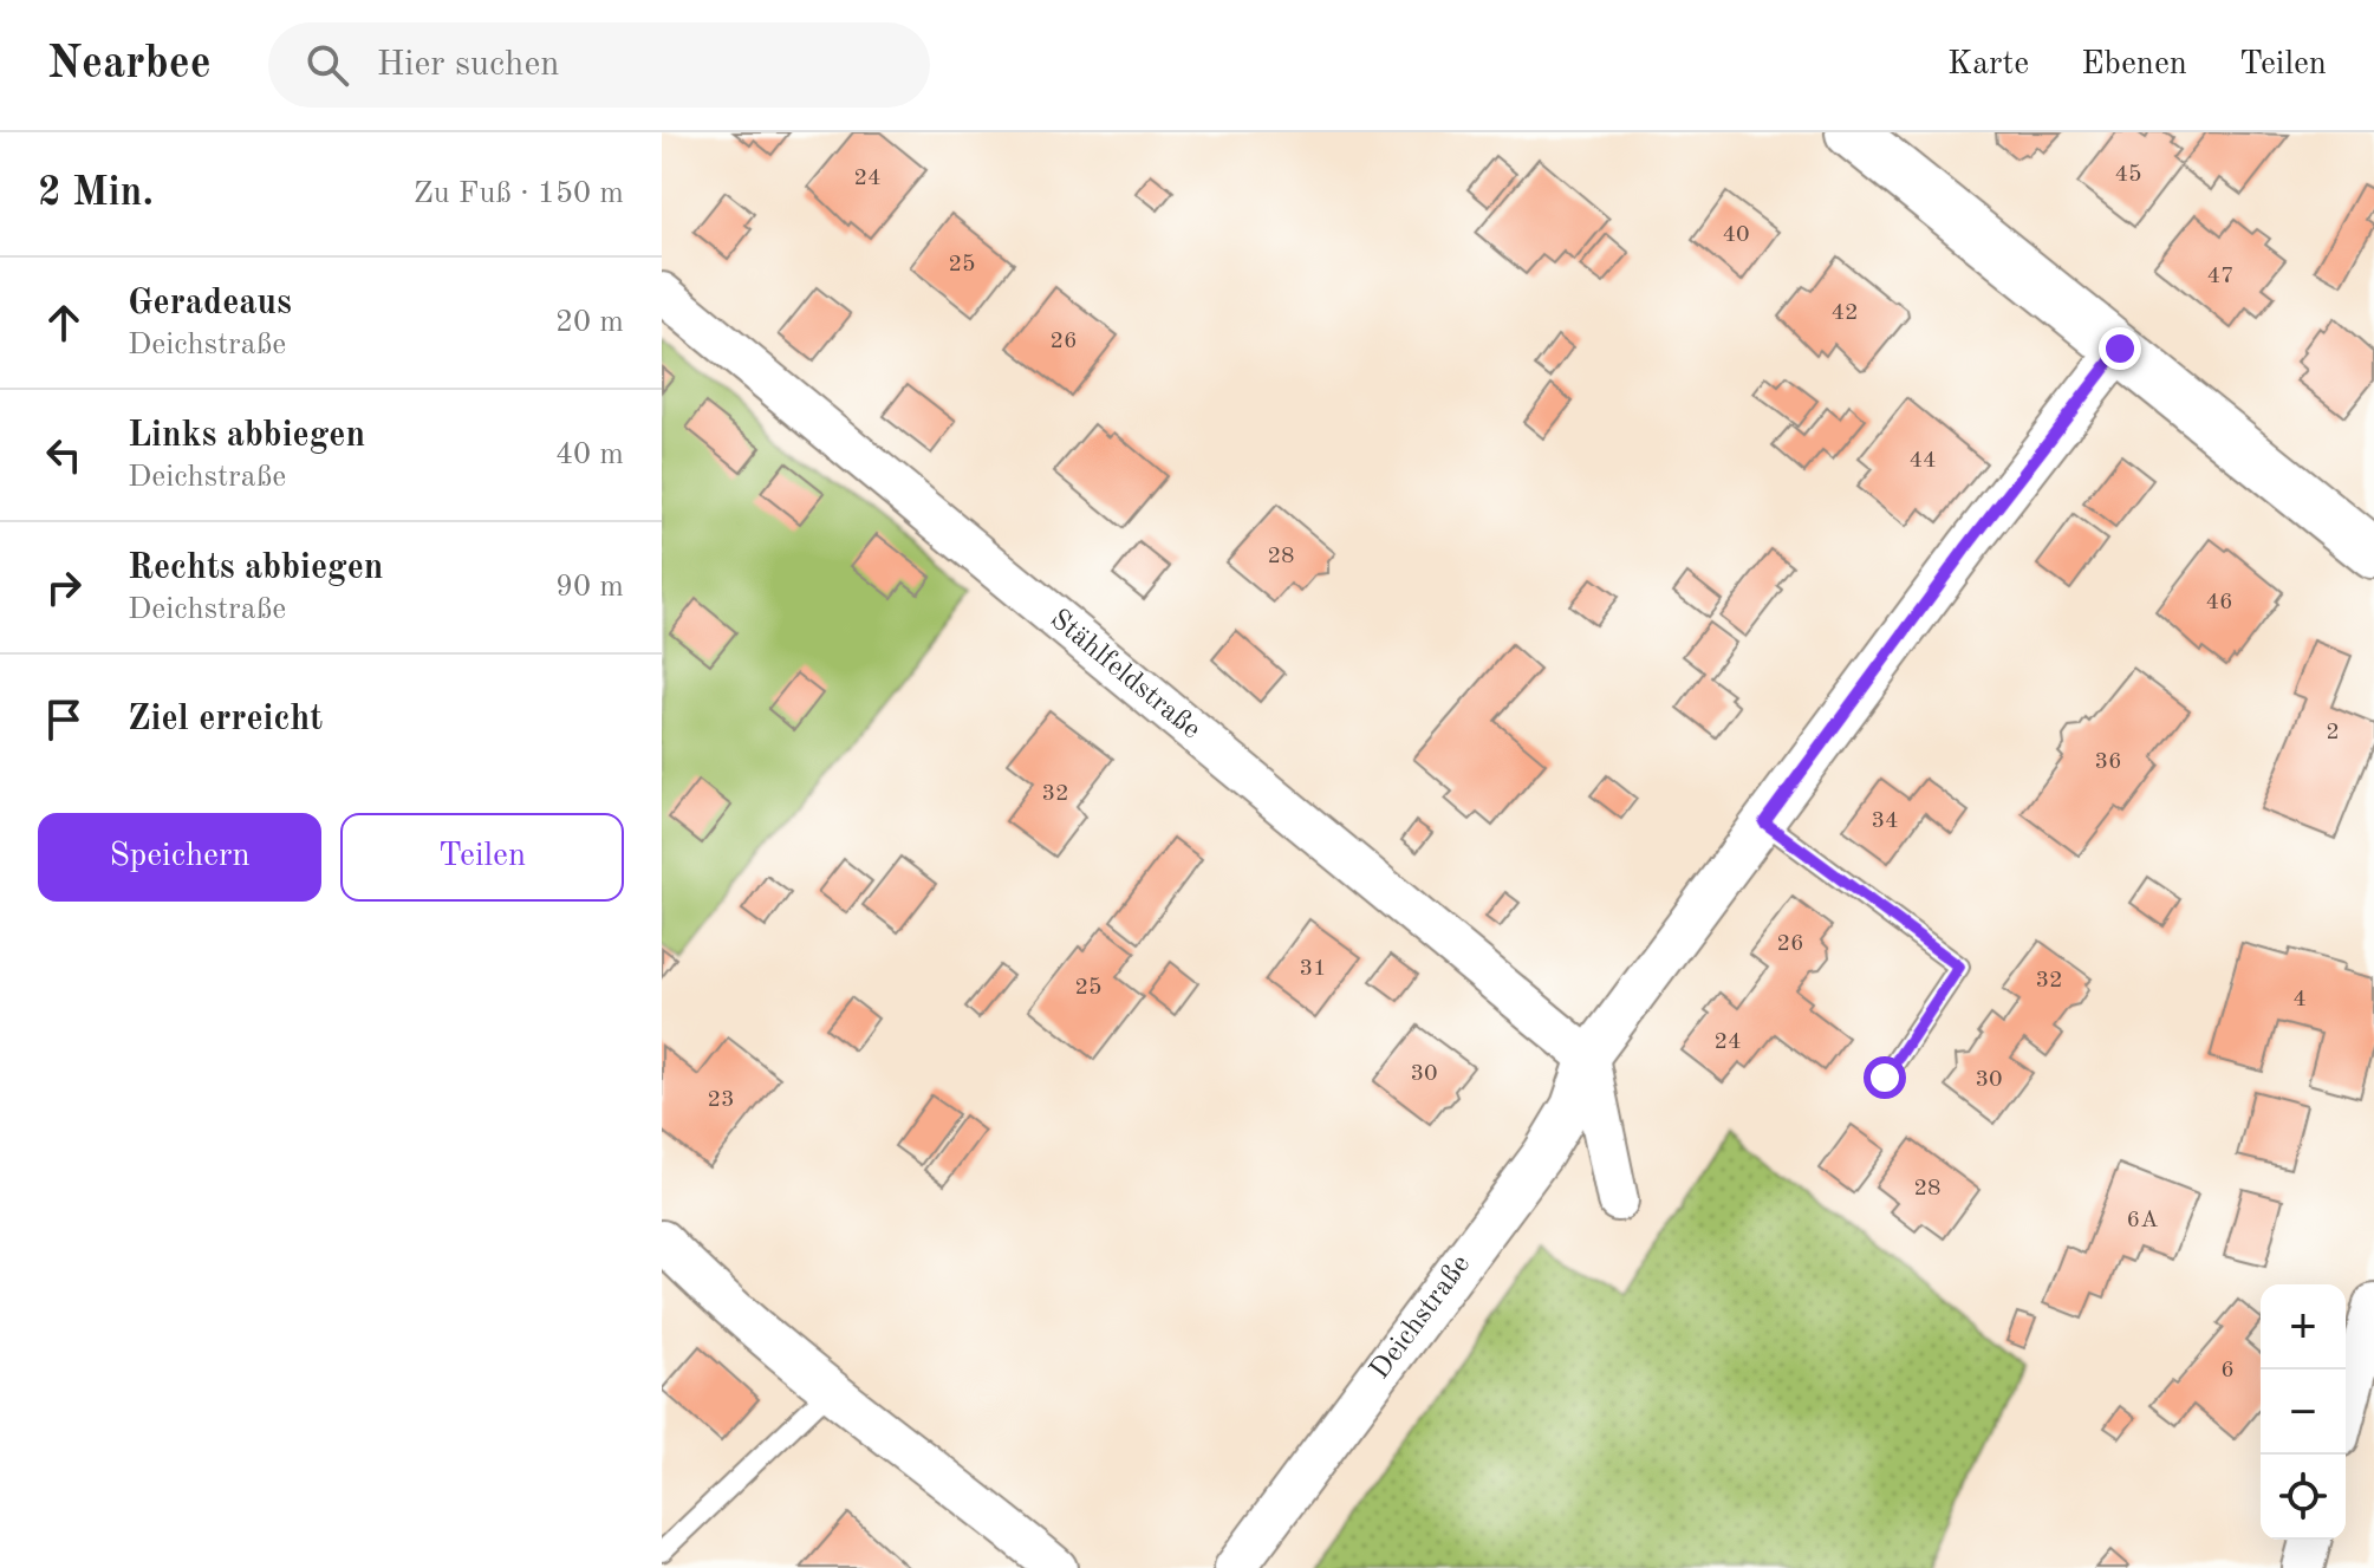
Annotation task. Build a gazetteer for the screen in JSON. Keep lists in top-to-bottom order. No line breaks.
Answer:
{"streets":{"street":["Stählfeldstraße","Deichstraße"]},"crossings":[["Stählfeldstraße","Deichstraße"]],"house_numbers":["45","24","40","25","47","42","26","44","28","46","2","36","32","34","26","31","32","25","4","24","30","30","23","28","6A","6"],"page":{"header":"Nearbee","search":"Hier suchen","nav":["Karte","Ebenen","Teilen"],"heading":["2 Min.","Zu Fuß · 150 m"],"list":[["Geradeaus","Deichstraße","20 m"],["Links abbiegen","Deichstraße","40 m"],["Rechts abbiegen","Deichstraße","90 m"],"Ziel erreicht"],"buttons":["Speichern","Teilen"],"map_buttons":["+","−"]}}
